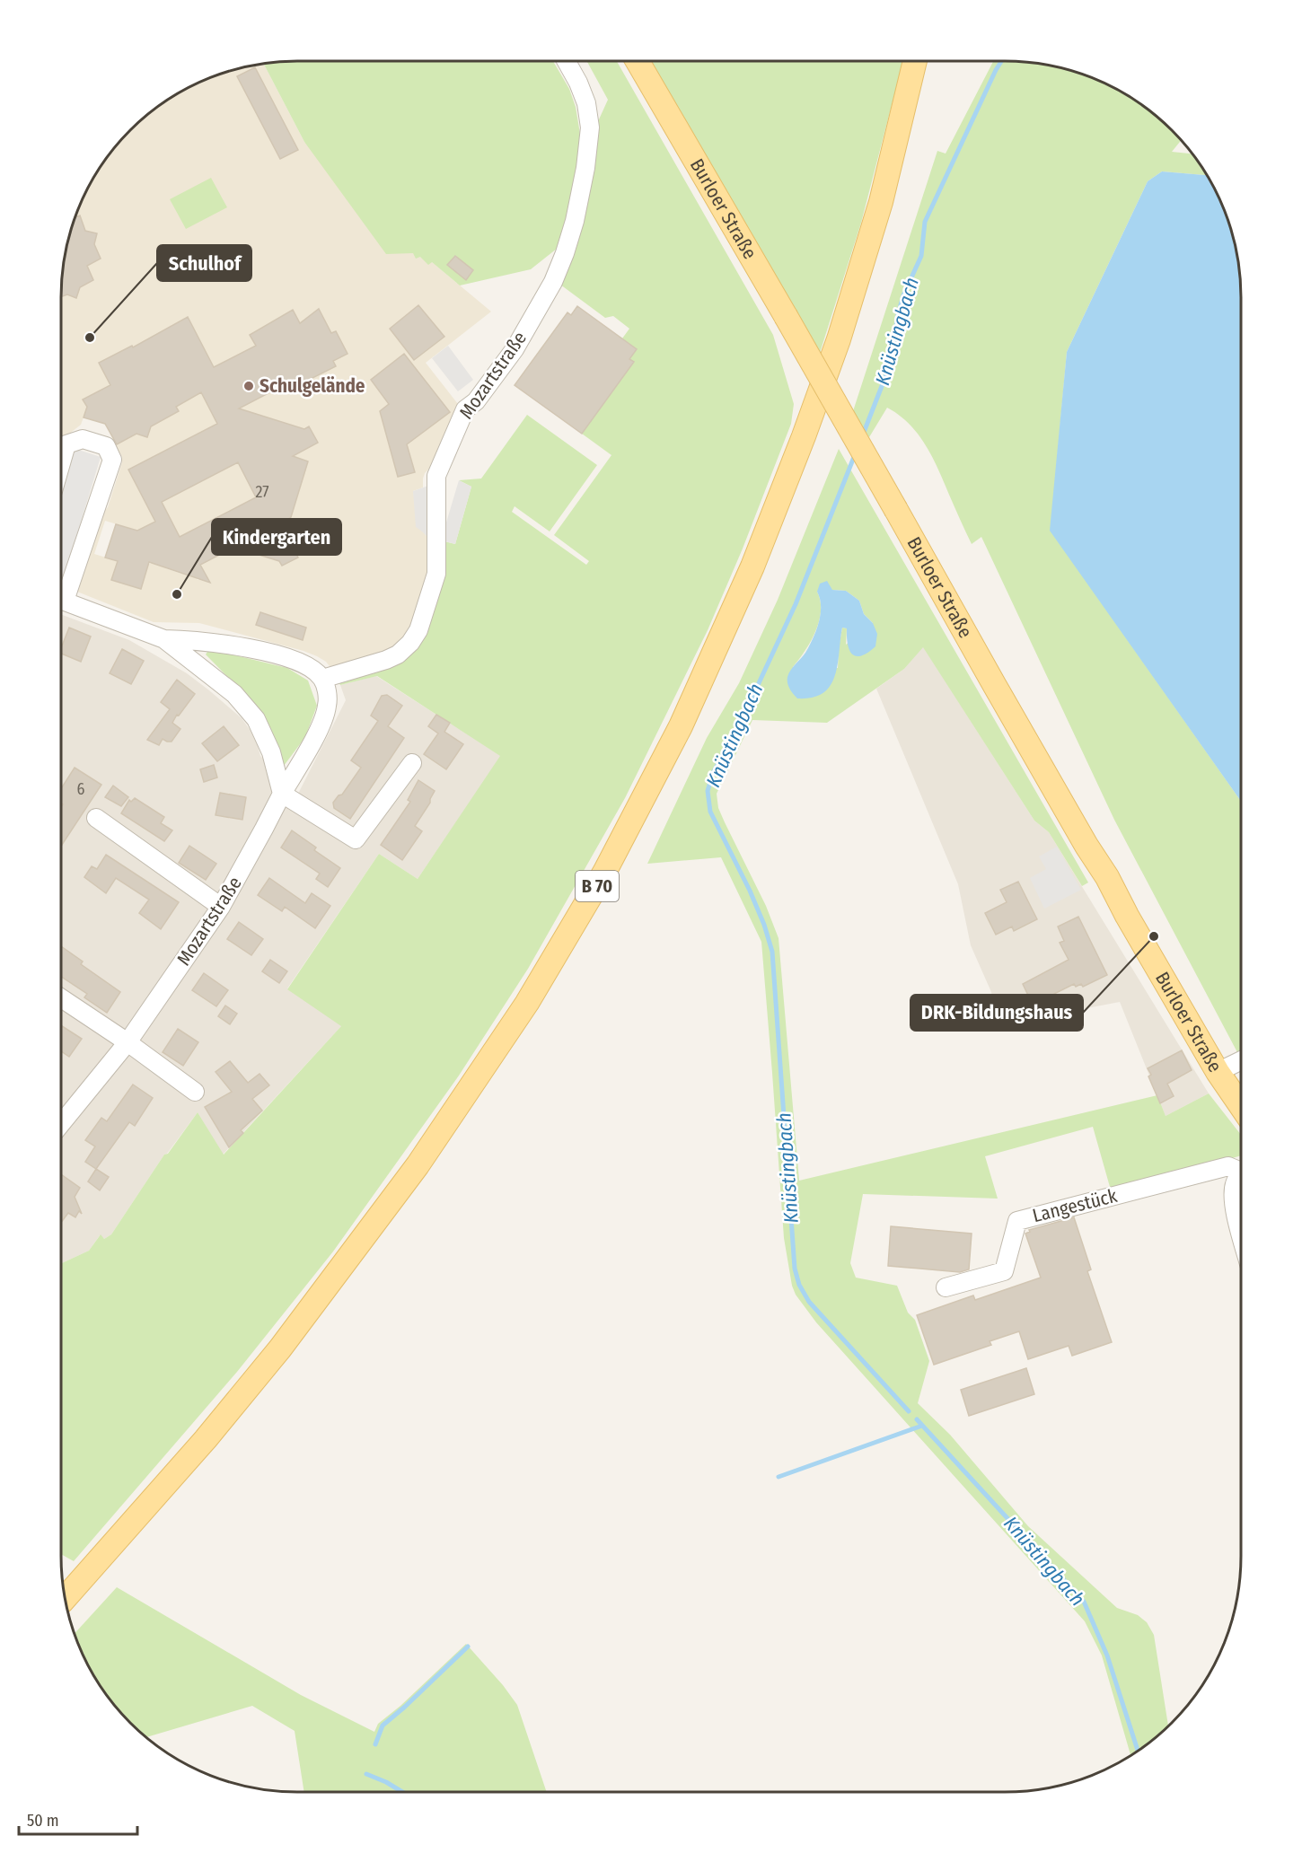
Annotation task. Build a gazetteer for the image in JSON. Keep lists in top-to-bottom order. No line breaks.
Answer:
{"streets":{"main road":["Burloer Straße","B 70"],"street":["Mozartstraße","Langestück"]},"water":["Knüstingbach"],"places":["Schulhof","Schulgelände","Kindergarten","DRK-Bildungshaus"],"house_numbers":["27","6"],"scale_bar":"50 m"}
